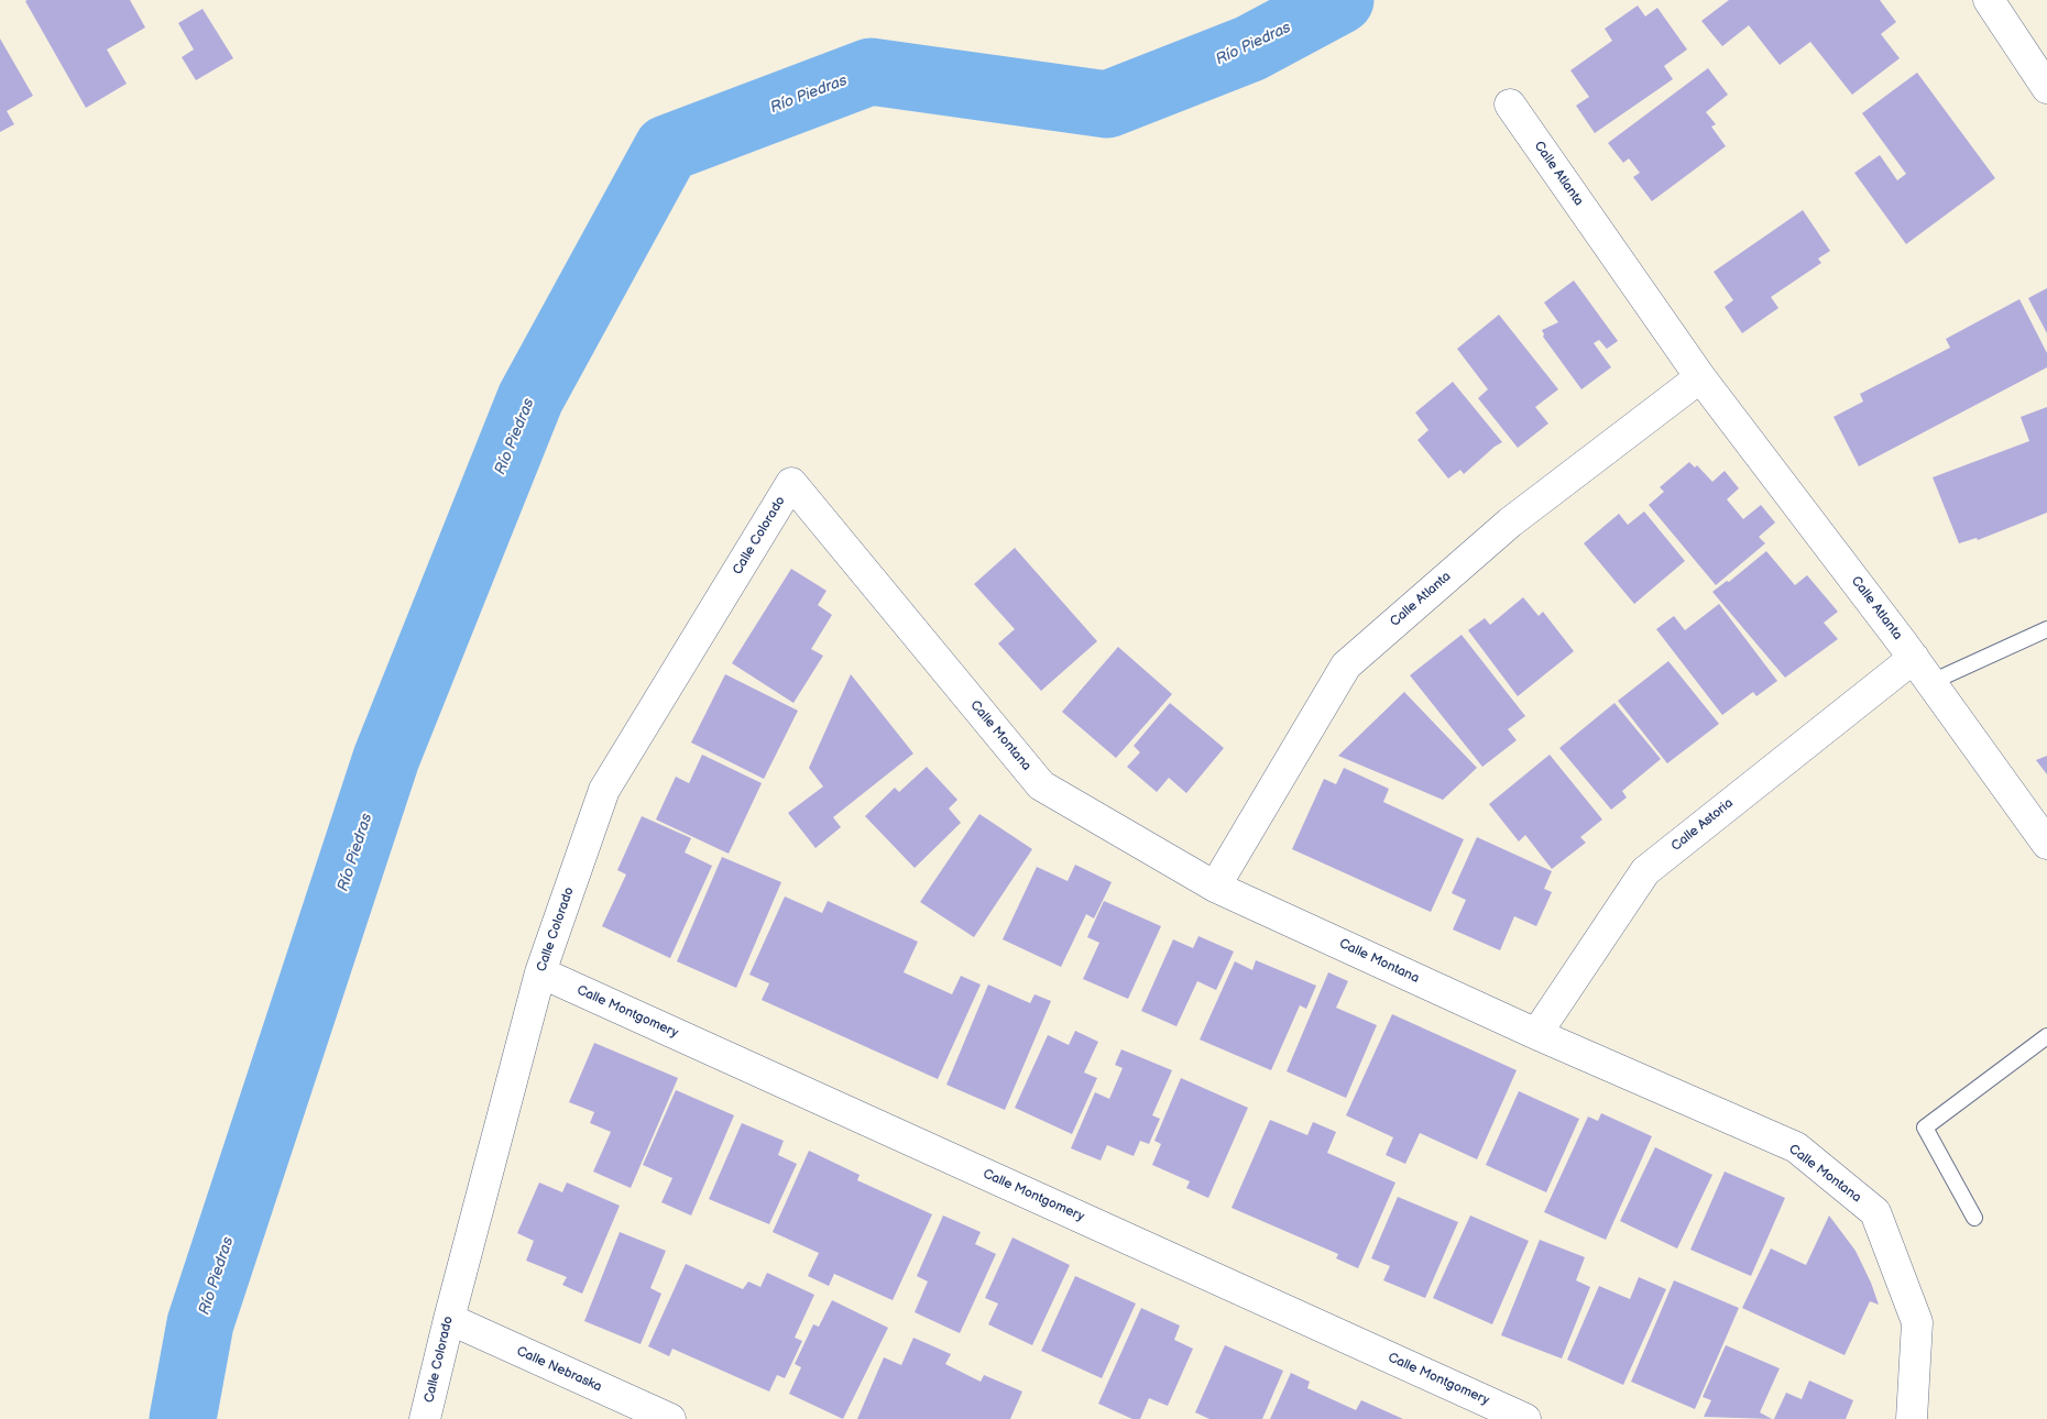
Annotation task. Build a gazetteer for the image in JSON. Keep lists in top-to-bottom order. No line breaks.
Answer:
{"streets":{"street":["Calle Atlanta","Calle Colorado","Calle Montana","Calle Astoria","Calle Montgomery","Calle Nebraska"]},"crossings":[["Calle Atlanta","Calle Montana"],["Calle Atlanta","Calle Astoria"],["Calle Colorado","Calle Montana"],["Calle Colorado","Calle Montgomery"],["Calle Colorado","Calle Nebraska"],["Calle Montana","Calle Astoria"]],"water":["Río Piedras"]}
